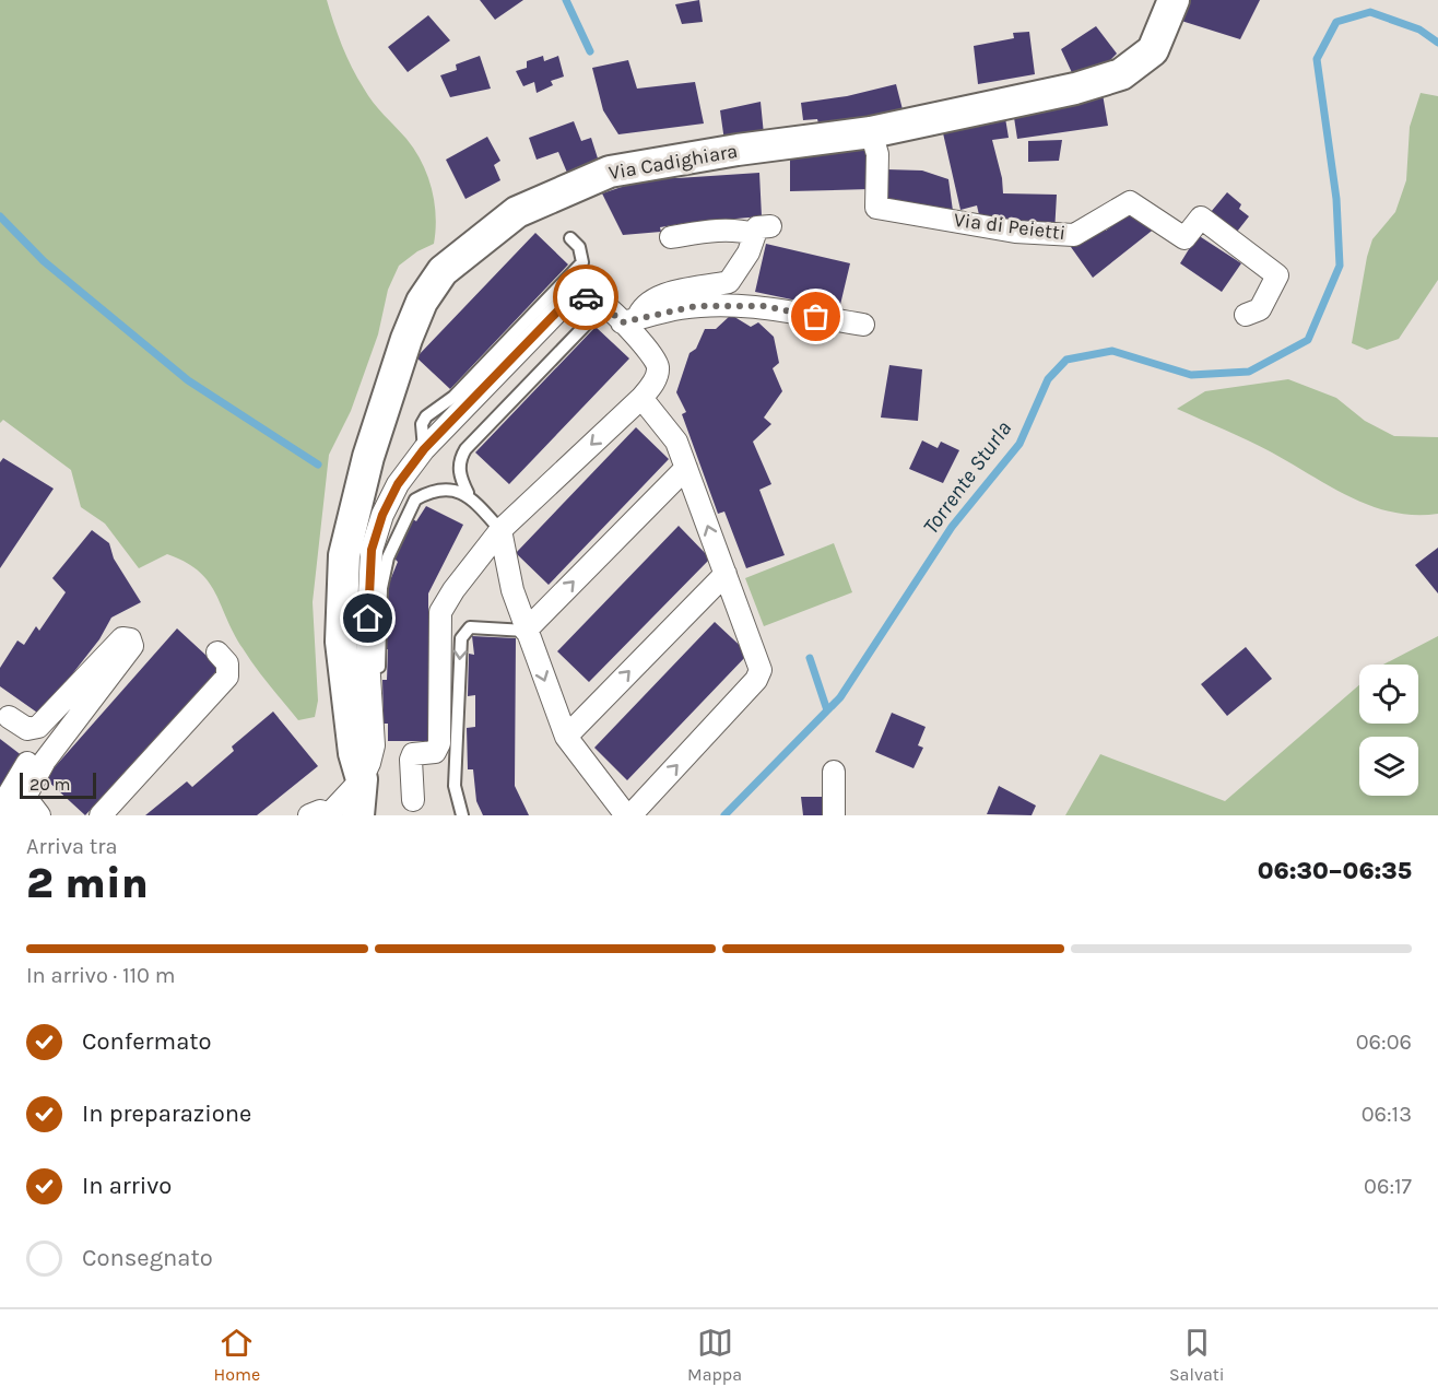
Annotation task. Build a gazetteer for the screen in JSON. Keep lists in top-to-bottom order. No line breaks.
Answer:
{"streets":{"street":["Via Cadighiara","Via di Peietti"]},"crossings":[["Via Cadighiara","Via di Peietti"]],"water":["Torrente Sturla"],"scale_bar":"20 m","page":{"scale":"20 m","heading":["2 min","Arriva tra","06:30–06:35"],"bar":"In arrivo · 110 m","list":[["Confermato","06:06"],["In preparazione","06:13"],["In arrivo","06:17"],"Consegnato"],"tabs":["Home","Mappa","Salvati"]}}
